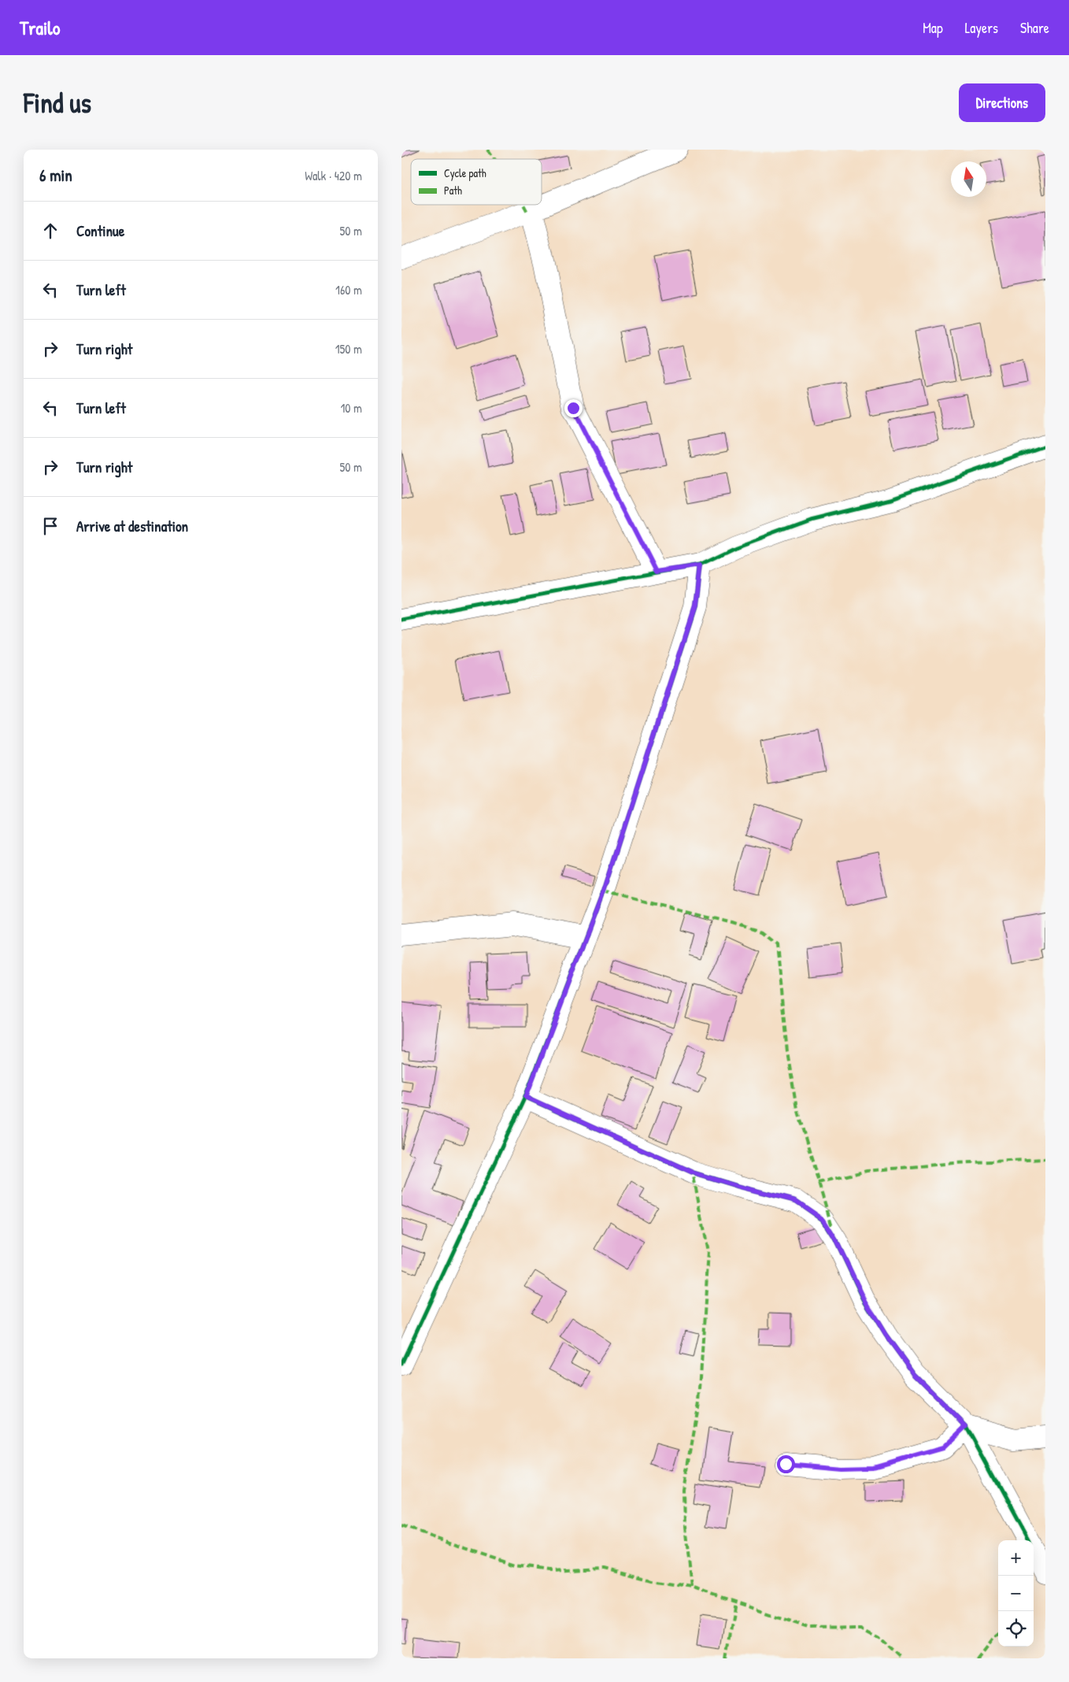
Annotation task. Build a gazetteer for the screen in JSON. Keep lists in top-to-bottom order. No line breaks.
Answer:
{"legend":["Cycle path","Path"],"north":"top","page":{"header":"Trailo","nav":["Map","Layers","Share"],"buttons":"Directions","title":"Find us","heading":["6 min","Walk · 420 m"],"list":[["Continue","50 m"],["Turn left","160 m"],["Turn right","150 m"],["Turn left","10 m"],["Turn right","50 m"],"Arrive at destination"],"map_buttons":["+","−"]}}
